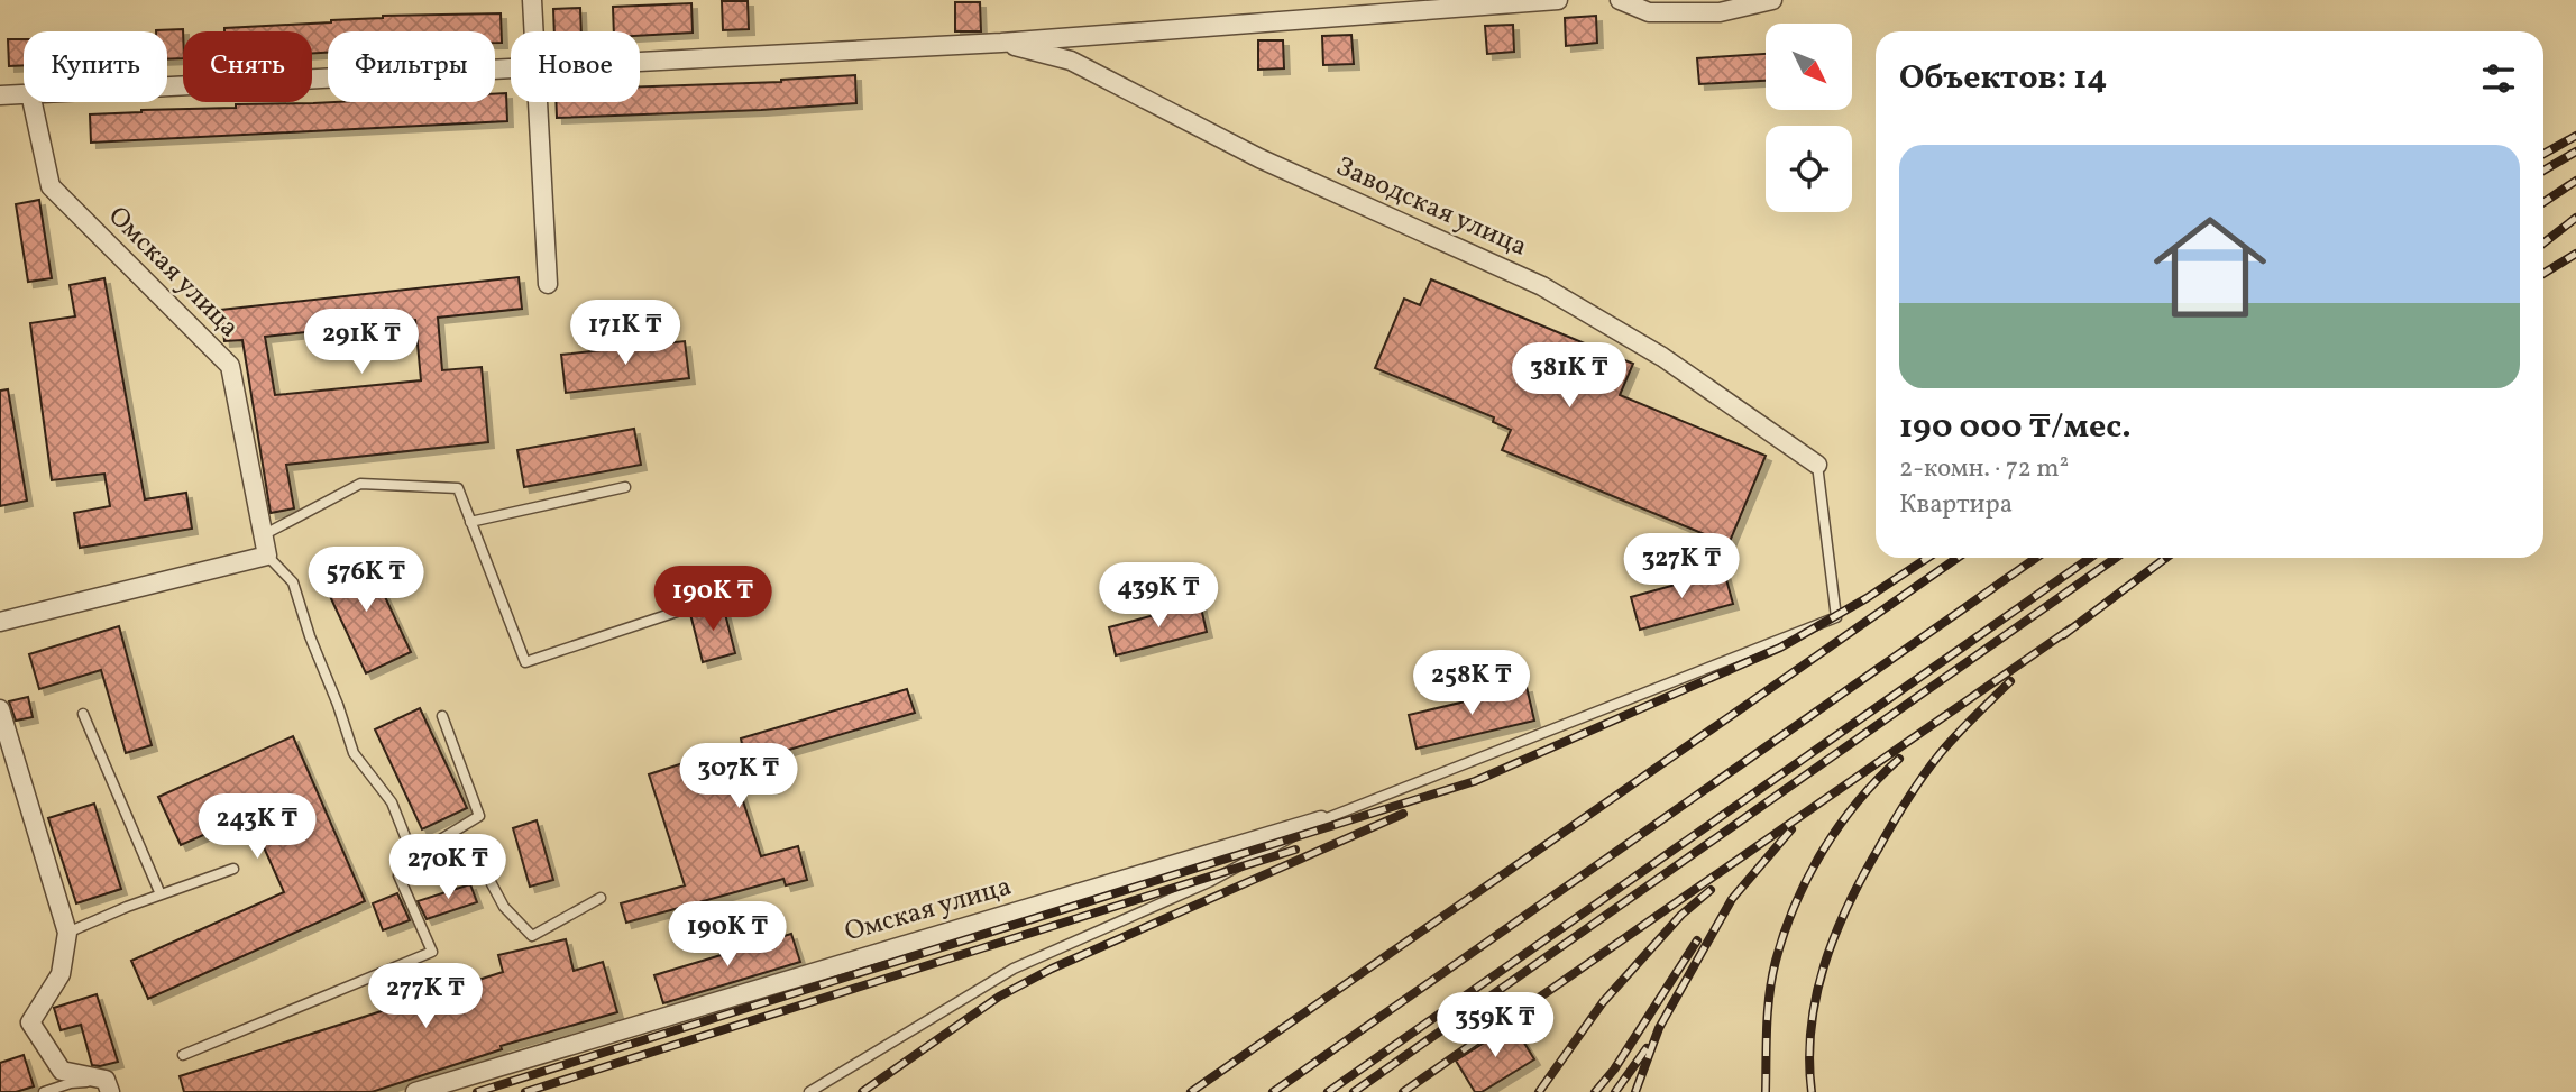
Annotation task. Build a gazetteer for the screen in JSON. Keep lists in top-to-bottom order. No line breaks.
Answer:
{"streets":{"street":["Заводская улица","Омская улица"]},"north":"bottom right","page":{"chip":["Купить","Снять","Фильтры","Новое"],"heading":"Объектов: 14","list":[{"name":"190 000 ₸/мес.","note":"2-комн. · 72 m² · Квартира"}],"price":["171K ₸","291K ₸","381K ₸","327K ₸","576K ₸","439K ₸","190K ₸","258K ₸","307K ₸","243K ₸","270K ₸","190K ₸","277K ₸","359K ₸"]}}
